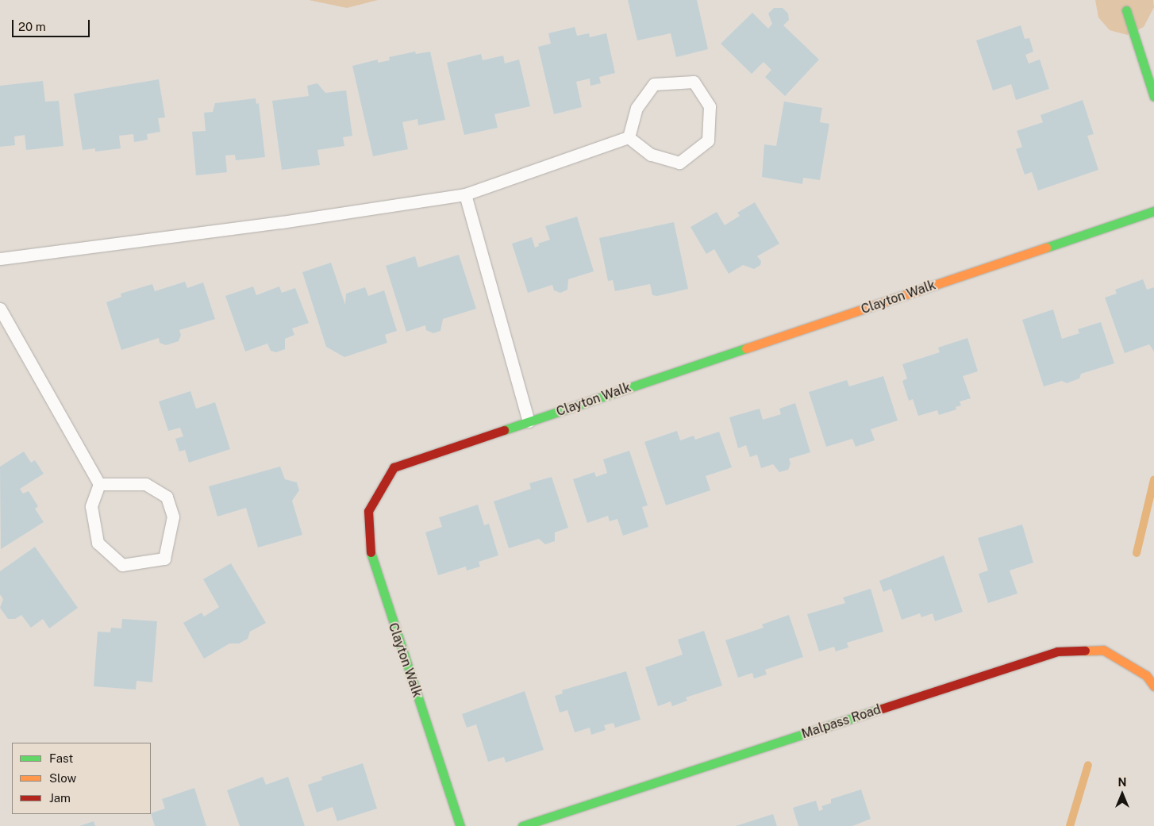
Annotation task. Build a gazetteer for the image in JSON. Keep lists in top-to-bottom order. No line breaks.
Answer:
{"streets":{"street":["Clayton Walk","Malpass Road"]},"legend":["Fast","Slow","Jam"],"scale_bar":"20 m","north":"top"}
